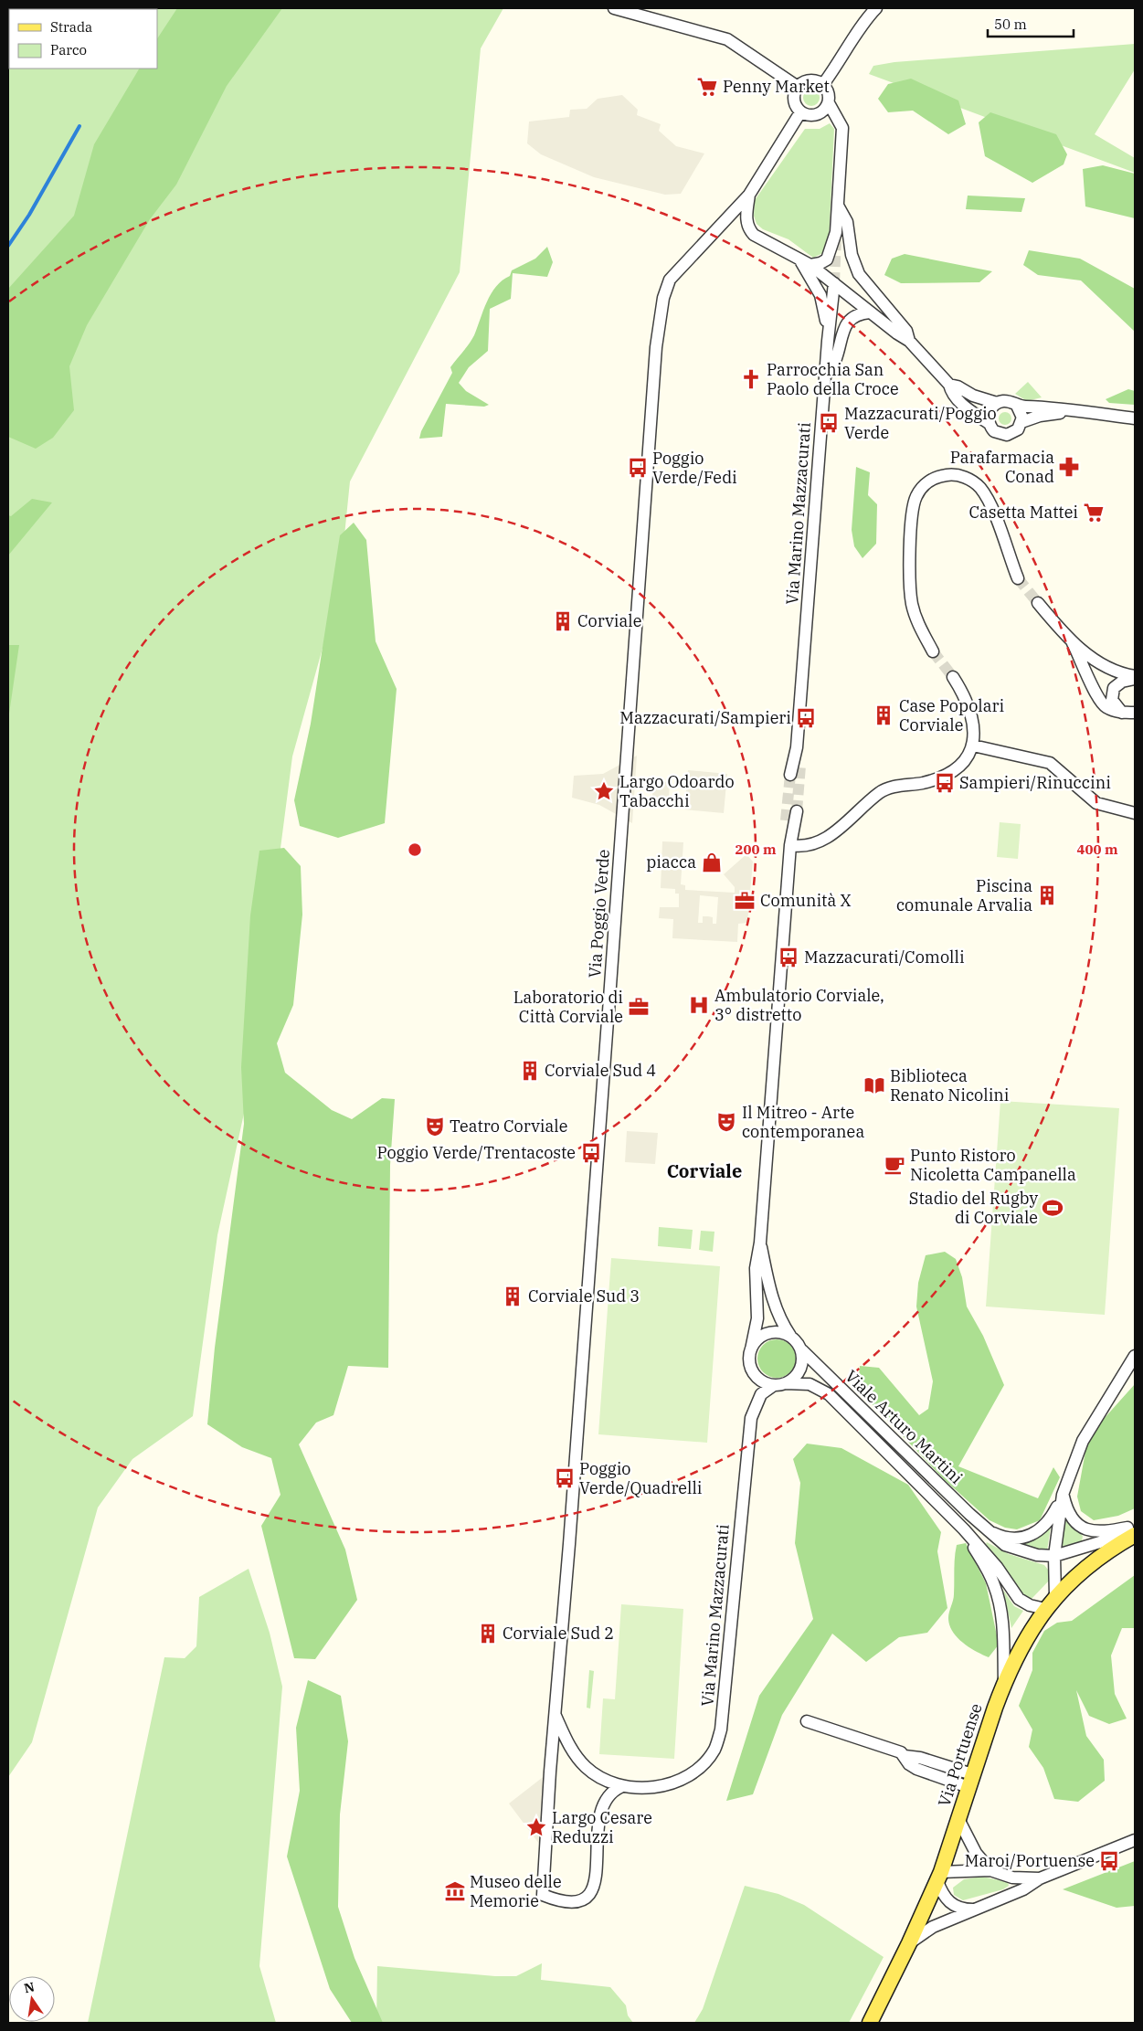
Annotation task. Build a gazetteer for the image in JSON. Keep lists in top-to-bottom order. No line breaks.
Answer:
{"streets":{"main road":["Via Portuense"],"street":["Via Marino Mazzacurati","Via Poggio Verde","Viale Arturo Martini"]},"crossings":[["Via Marino Mazzacurati","Viale Arturo Martini"],["Viale Arturo Martini","Via Portuense"]],"districts":["Corviale"],"places":{"supermarket":["Penny Market","Casetta Mattei"],"church":["Parrocchia San Paolo della Croce"],"bus stop":["Mazzacurati/Poggio Verde","Poggio Verde/Fedi","Mazzacurati/Sampieri","Sampieri/Rinuccini","Mazzacurati/Comolli","Poggio Verde/Trentacoste","Poggio Verde/Quadrelli","Maroi/Portuense"],"pharmacy":["Parafarmacia Conad"],"building":["Corviale","Case Popolari Corviale","Piscina comunale Arvalia","Corviale Sud 4","Corviale Sud 3","Corviale Sud 2"],"place":["Largo Odoardo Tabacchi","Largo Cesare Reduzzi"],"shop":["piacca"],"office":["Comunità X","Laboratorio di Città Corviale"],"hospital":["Ambulatorio Corviale, 3° distretto"],"library":["Biblioteca Renato Nicolini"],"theatre":["Il Mitreo - Arte contemporanea","Teatro Corviale"],"cafe":["Punto Ristoro Nicoletta Campanella"],"sports":["Stadio del Rugby di Corviale"],"museum":["Museo delle Memorie"]},"legend":["Strada","Parco"],"scale_bar":"50 m","north":"top","rings":["200 m","400 m"]}
